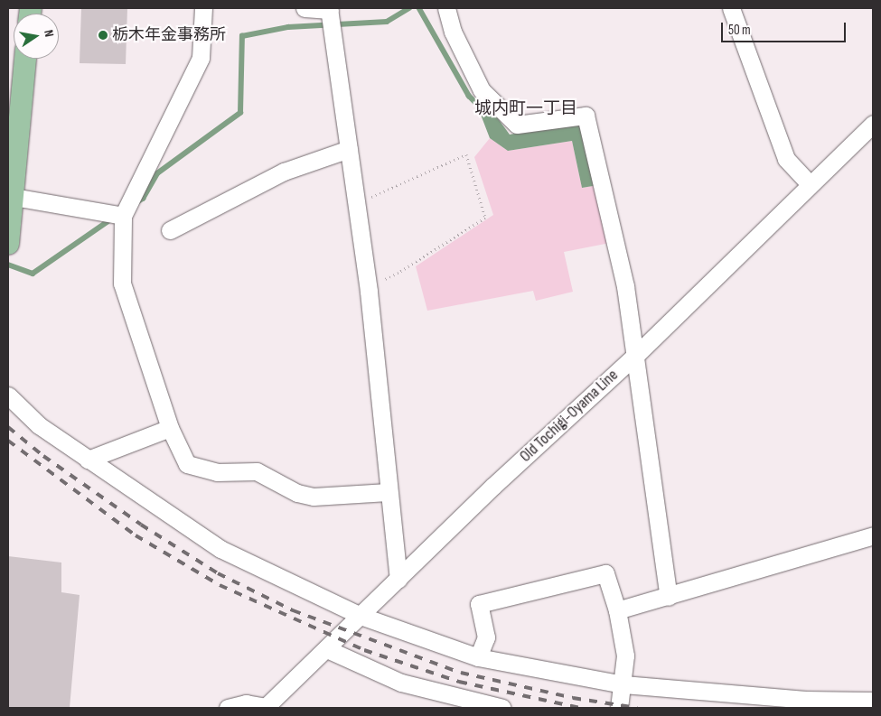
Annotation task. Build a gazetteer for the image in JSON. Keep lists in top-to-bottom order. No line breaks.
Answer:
{"streets":{"street":["Old Tochigi-Oyama Line"]},"districts":["城内町一丁目"],"places":["栃木年金事務所"],"scale_bar":"50 m","north":"right"}
